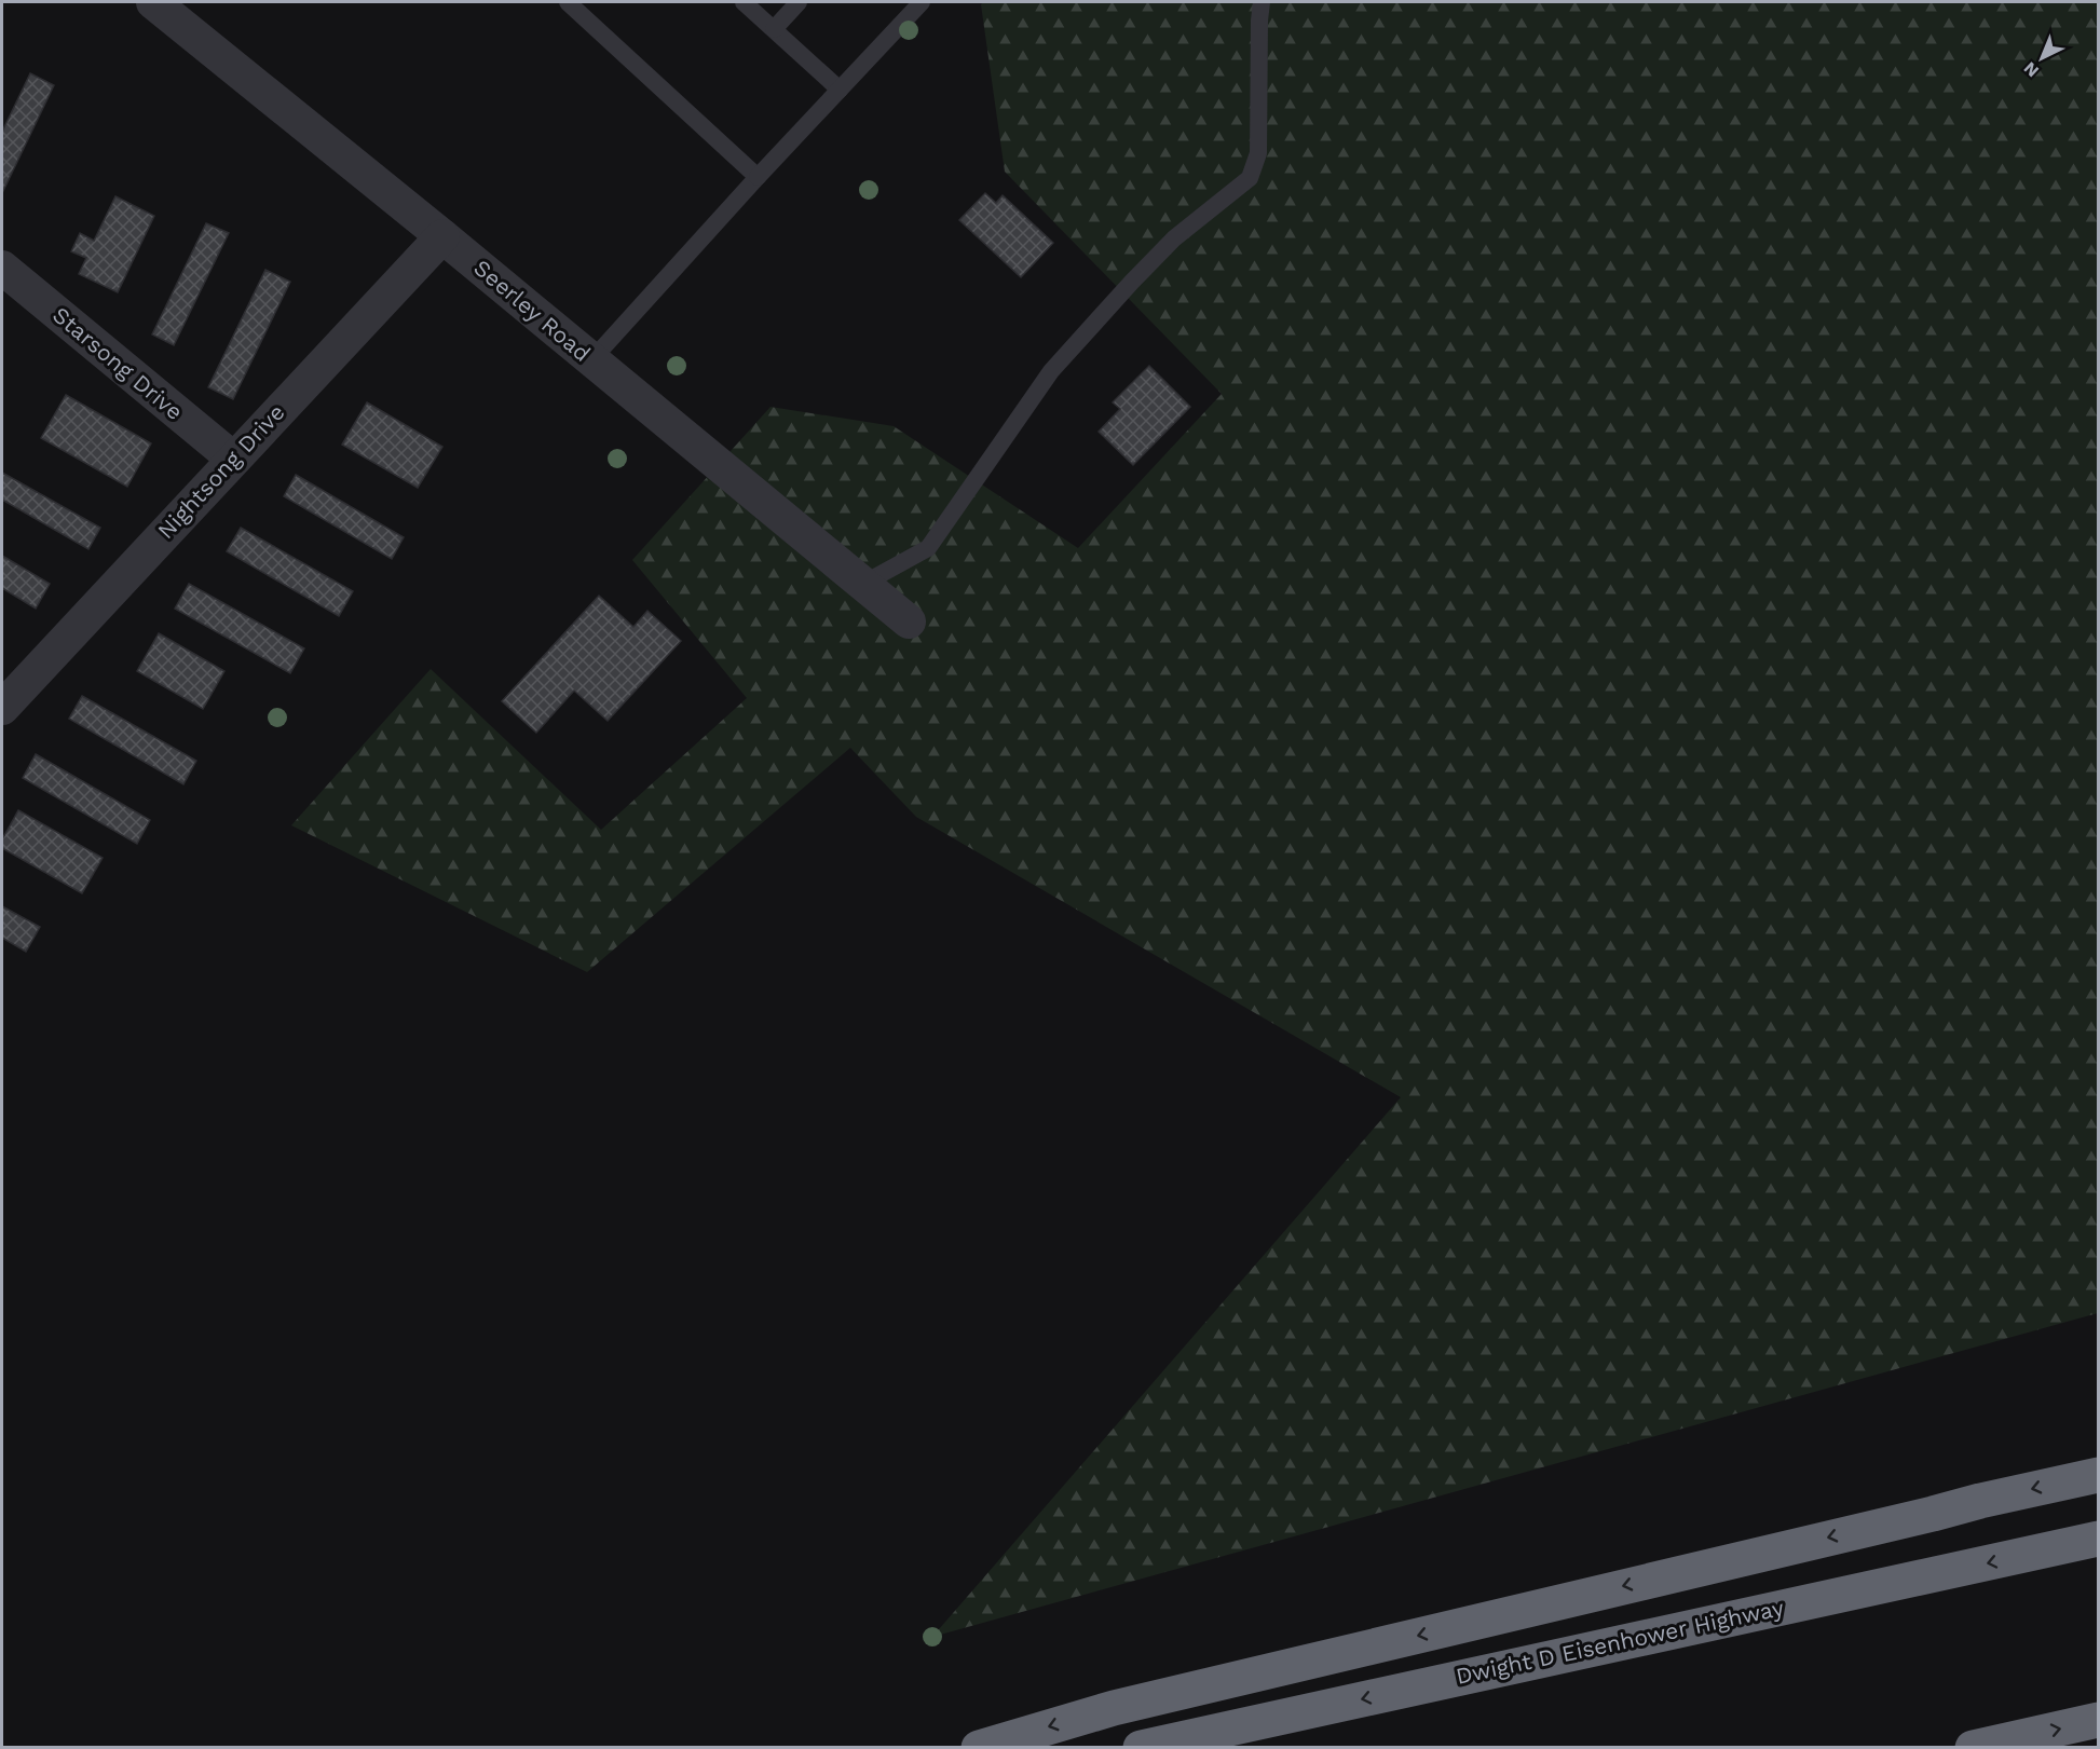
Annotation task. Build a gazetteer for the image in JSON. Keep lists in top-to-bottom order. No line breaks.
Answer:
{"streets":{"highway":["Dwight D Eisenhower Highway"],"street":["Seerley Road","Starsong Drive","Nightsong Drive"]},"crossings":[["Seerley Road","Nightsong Drive"],["Starsong Drive","Nightsong Drive"]],"north":"bottom left"}
